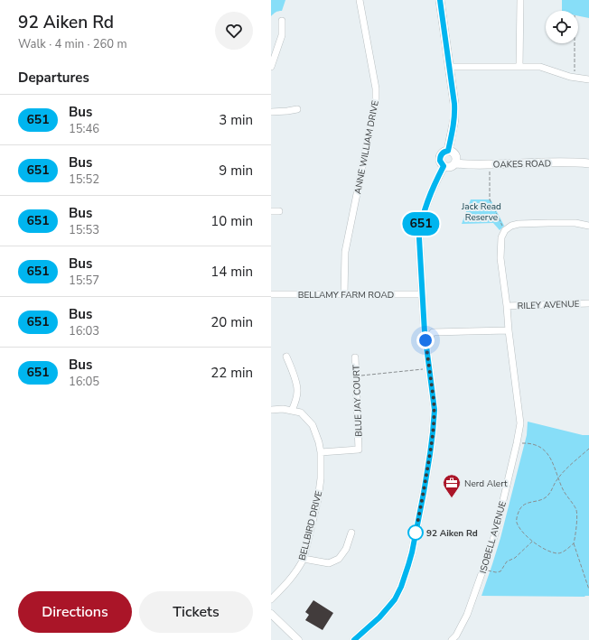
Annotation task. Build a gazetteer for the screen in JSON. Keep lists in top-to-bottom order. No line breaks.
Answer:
{"streets":{"main road":["OAKES ROAD"],"street":["ANNE WILLIAM DRIVE","BELLAMY FARM ROAD","RILEY AVENUE","BLUE JAY COURT","BELLBIRD DRIVE","ISOBELL AVENUE"]},"crossings":[["ANNE WILLIAM DRIVE","BELLAMY FARM ROAD"],["RILEY AVENUE","ISOBELL AVENUE"],["BLUE JAY COURT","BELLBIRD DRIVE"]],"parks":["Jack Read Reserve"],"places":{"office":["Nerd Alert"],"other":["92 Aiken Rd"]},"lines":["bus line 651"],"page":{"heading":[["92 Aiken Rd","Walk · 4 min · 260 m"],"Departures"],"on_map":"651","list":[{"mark":"651","name":"Bus","note":"15:46","value":"3 min"},{"mark":"651","name":"Bus","note":"15:52","value":"9 min"},{"mark":"651","name":"Bus","note":"15:53","value":"10 min"},{"mark":"651","name":"Bus","note":"15:57","value":"14 min"},{"mark":"651","name":"Bus","note":"16:03","value":"20 min"},{"mark":"651","name":"Bus","note":"16:05","value":"22 min"}],"buttons":["Directions","Tickets"]}}
